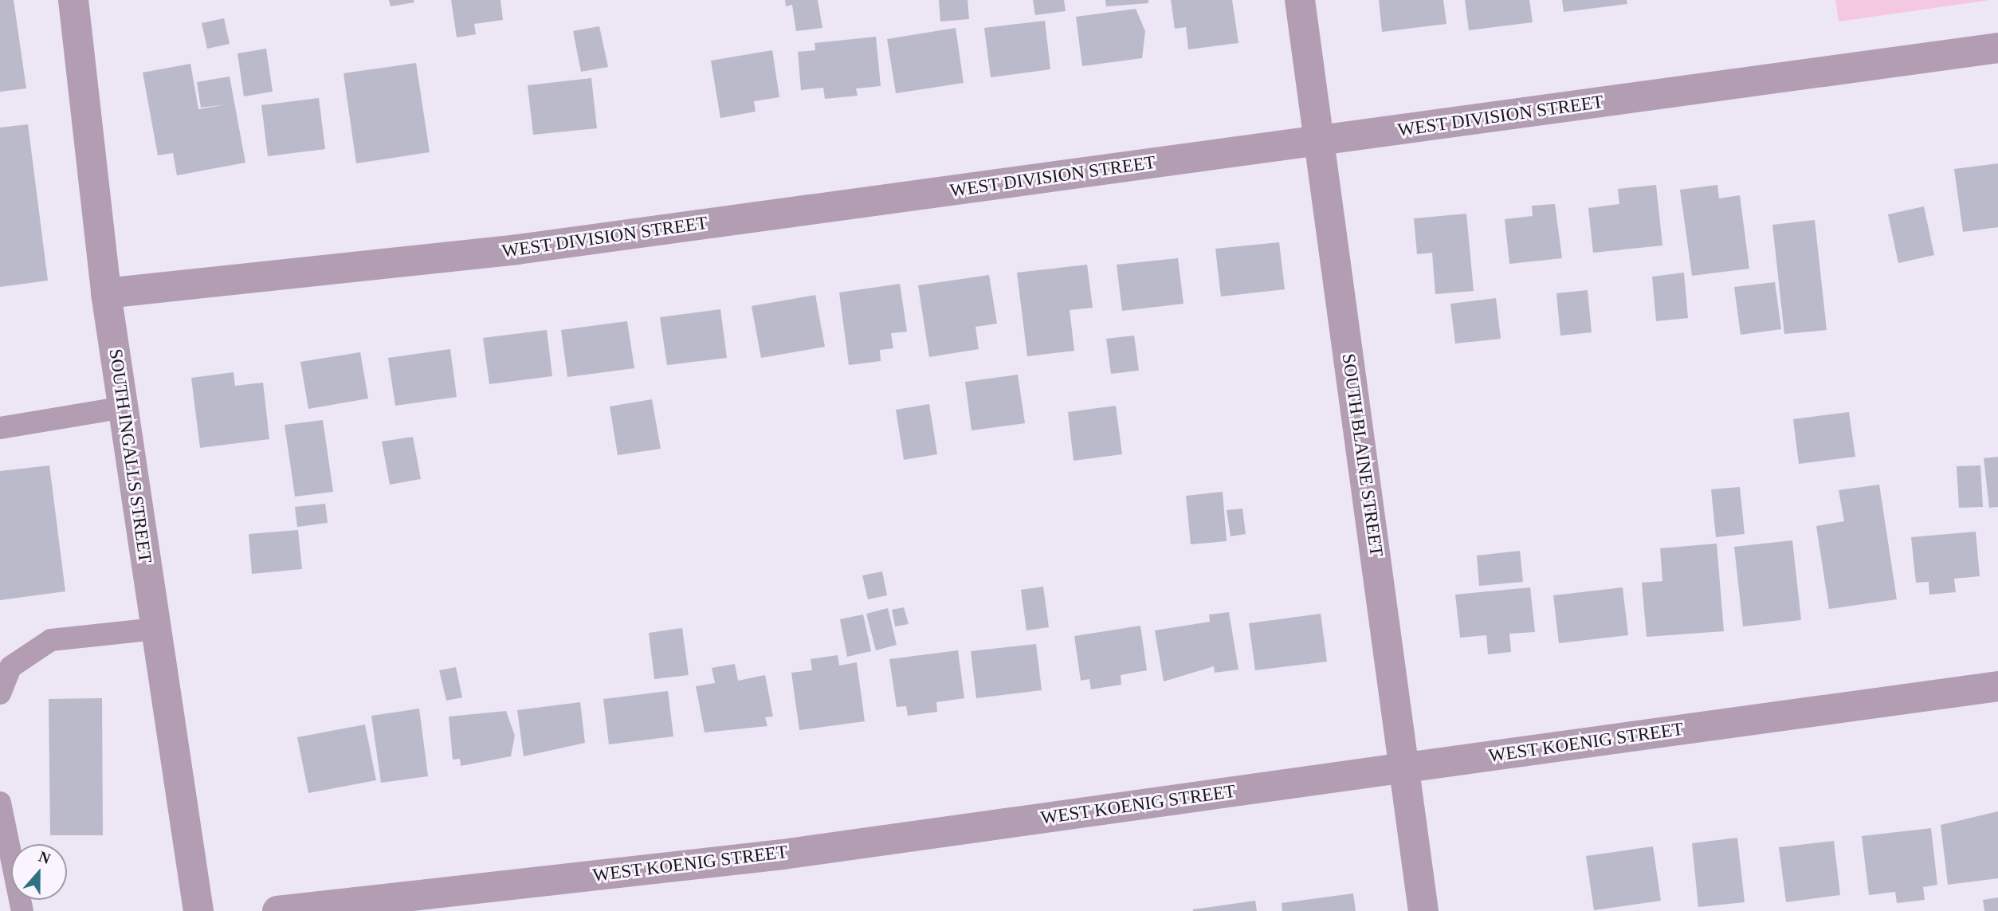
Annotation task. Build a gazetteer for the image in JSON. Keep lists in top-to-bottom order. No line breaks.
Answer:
{"streets":{"street":["WEST DIVISION STREET","SOUTH BLAINE STREET","SOUTH INGALLS STREET","WEST KOENIG STREET"]},"crossings":[["WEST DIVISION STREET","SOUTH BLAINE STREET"],["WEST DIVISION STREET","SOUTH INGALLS STREET"],["SOUTH BLAINE STREET","WEST KOENIG STREET"]],"north":"top"}
